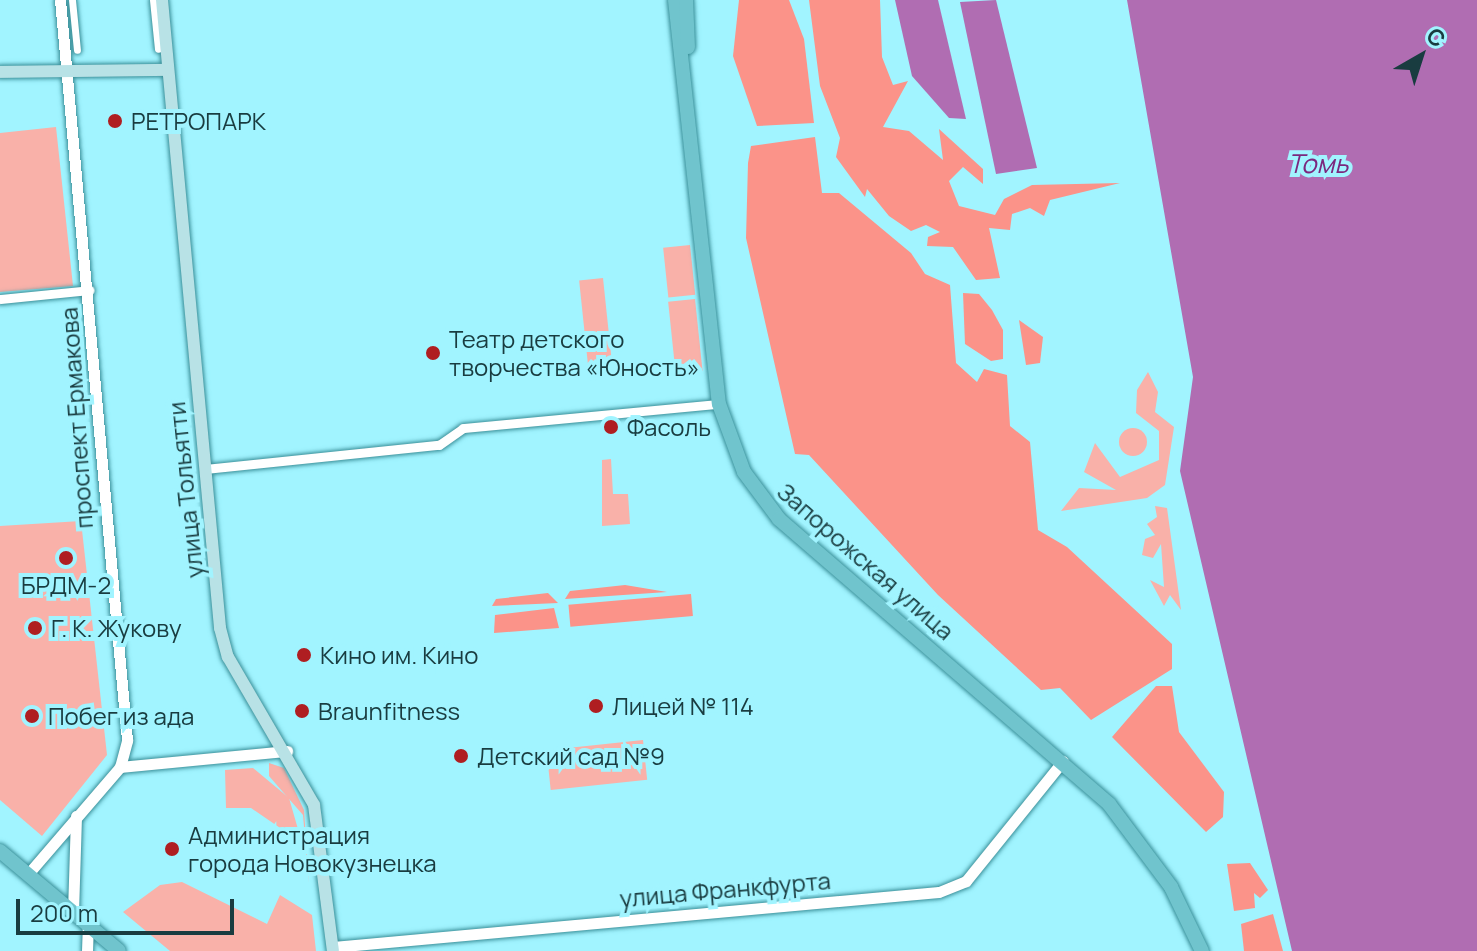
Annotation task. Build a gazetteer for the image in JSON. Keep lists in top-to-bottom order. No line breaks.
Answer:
{"streets":{"main road":["улица Тольятти","Запорожская улица"],"street":["проспект Ермакова","улица Франкфурта"]},"crossings":[["улица Тольятти","улица Франкфурта"],["Запорожская улица","улица Франкфурта"]],"water":["Томь"],"places":["РЕТРОПАРК","Театр детского творчества «Юность»","Фасоль","БРДМ-2","Г. К. Жукову","Кино им. Кино","Лицей № 114","Braunfitness","Побег из ада","Детский сад №9","Администрация города Новокузнецка"],"scale_bar":"200 m","north":"top right"}
